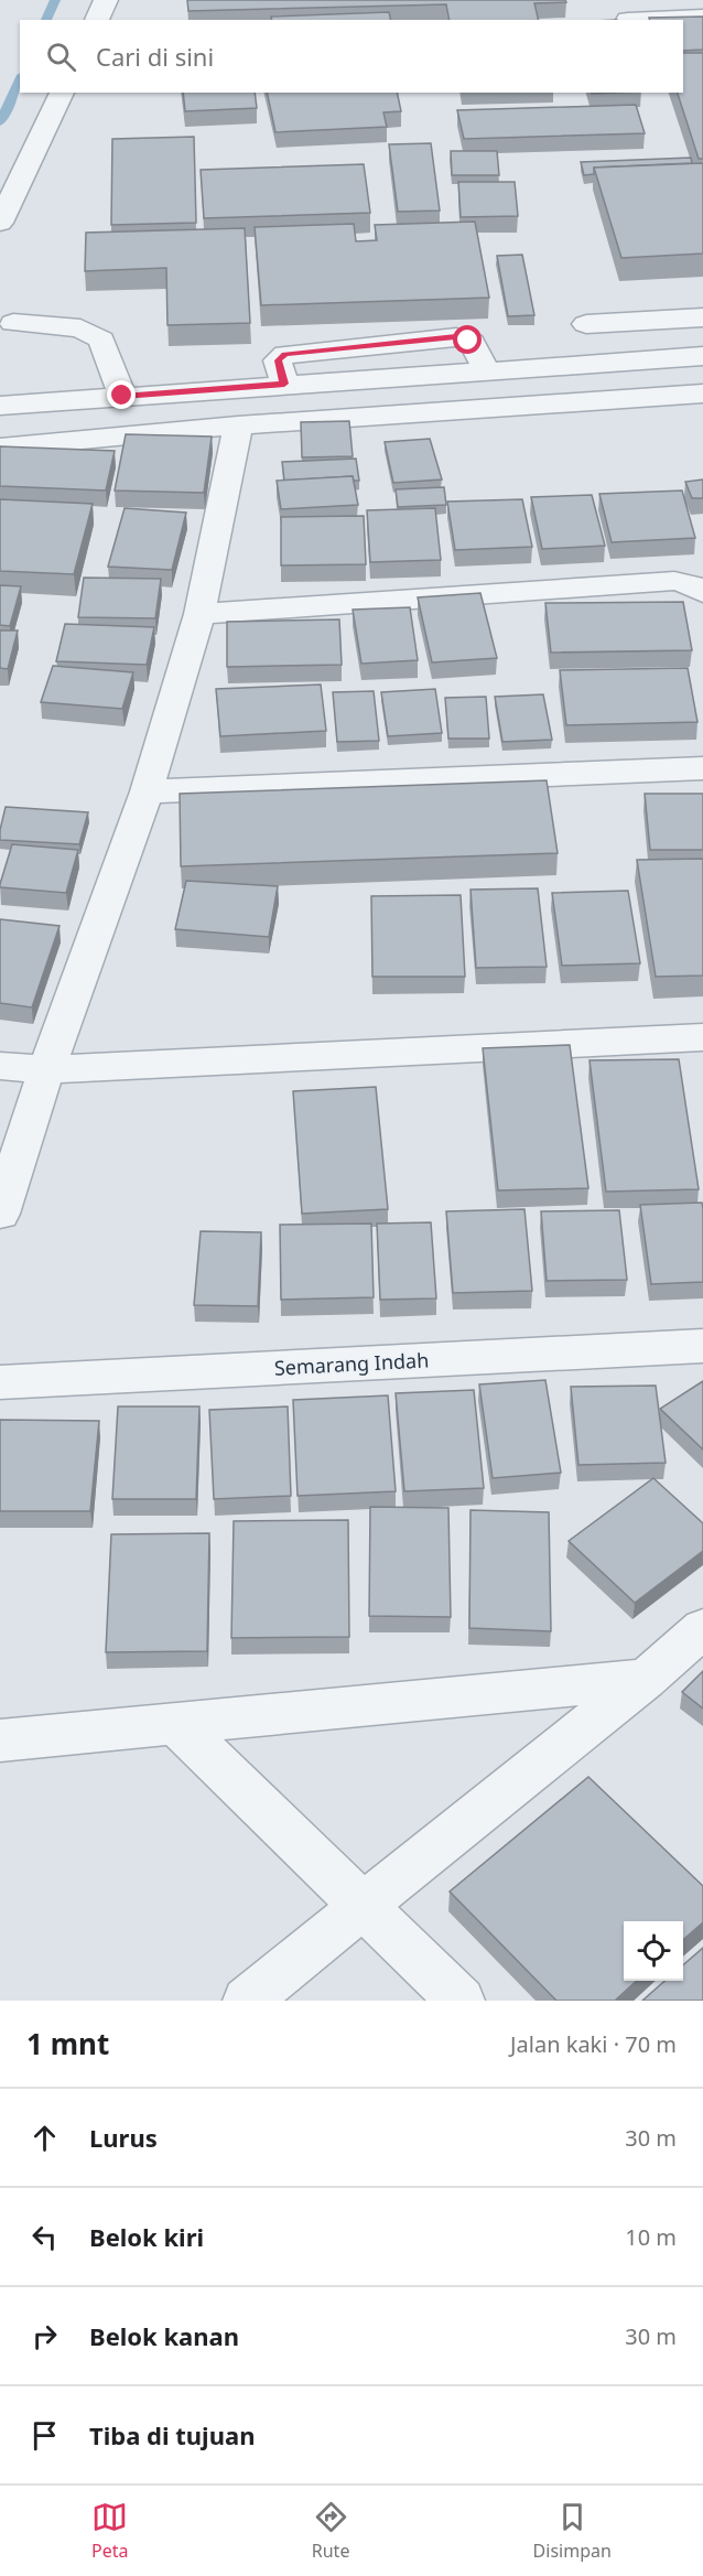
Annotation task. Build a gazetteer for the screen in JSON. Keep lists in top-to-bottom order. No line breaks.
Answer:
{"streets":{"street":["Semarang Indah"]},"page":{"search":"Cari di sini","heading":["1 mnt","Jalan kaki · 70 m"],"list":[["Lurus","30 m"],["Belok kiri","10 m"],["Belok kanan","30 m"],"Tiba di tujuan"],"nav":["Peta","Rute","Disimpan"]}}
